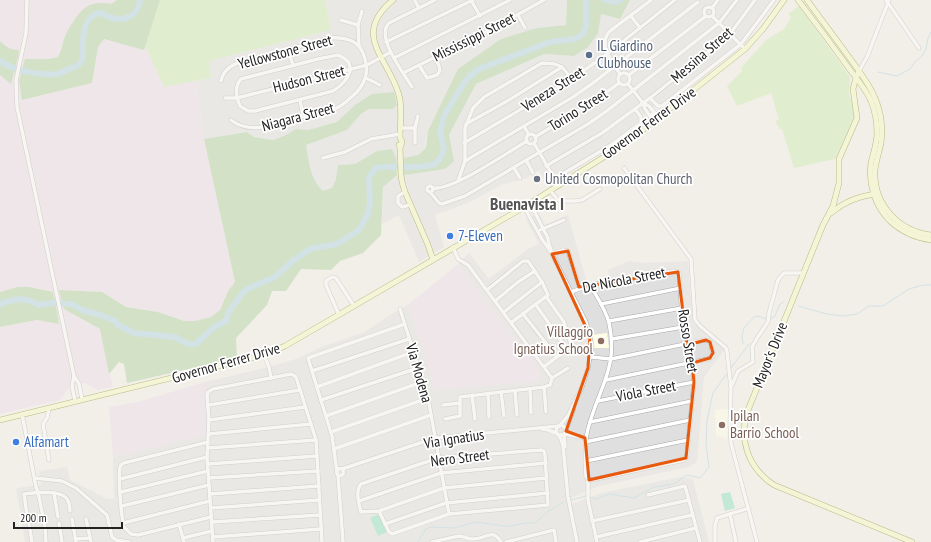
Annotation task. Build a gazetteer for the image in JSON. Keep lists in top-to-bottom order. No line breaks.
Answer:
{"streets":{"street":["Mississippi Street","Yellowstone Street","Messina Street","Hudson Street","Veneza Street","Torino Street","Niagara Street","Governor Ferrer Drive","De Nicola Street","Rosso Street","Mayor's Drive","Via Modena","Viola Street","Via Ignatius","Nero Street"]},"crossings":[["De Nicola Street","Rosso Street"],["Rosso Street","Viola Street"],["Via Modena","Via Ignatius"],["Via Modena","Nero Street"]],"districts":["Buenavista I"],"places":["IL Giardino Clubhouse","United Cosmopolitan Church","7-Eleven","Villaggio Ignatius School","Ipilan Barrio School","Alfamart"],"scale_bar":"200 m"}
